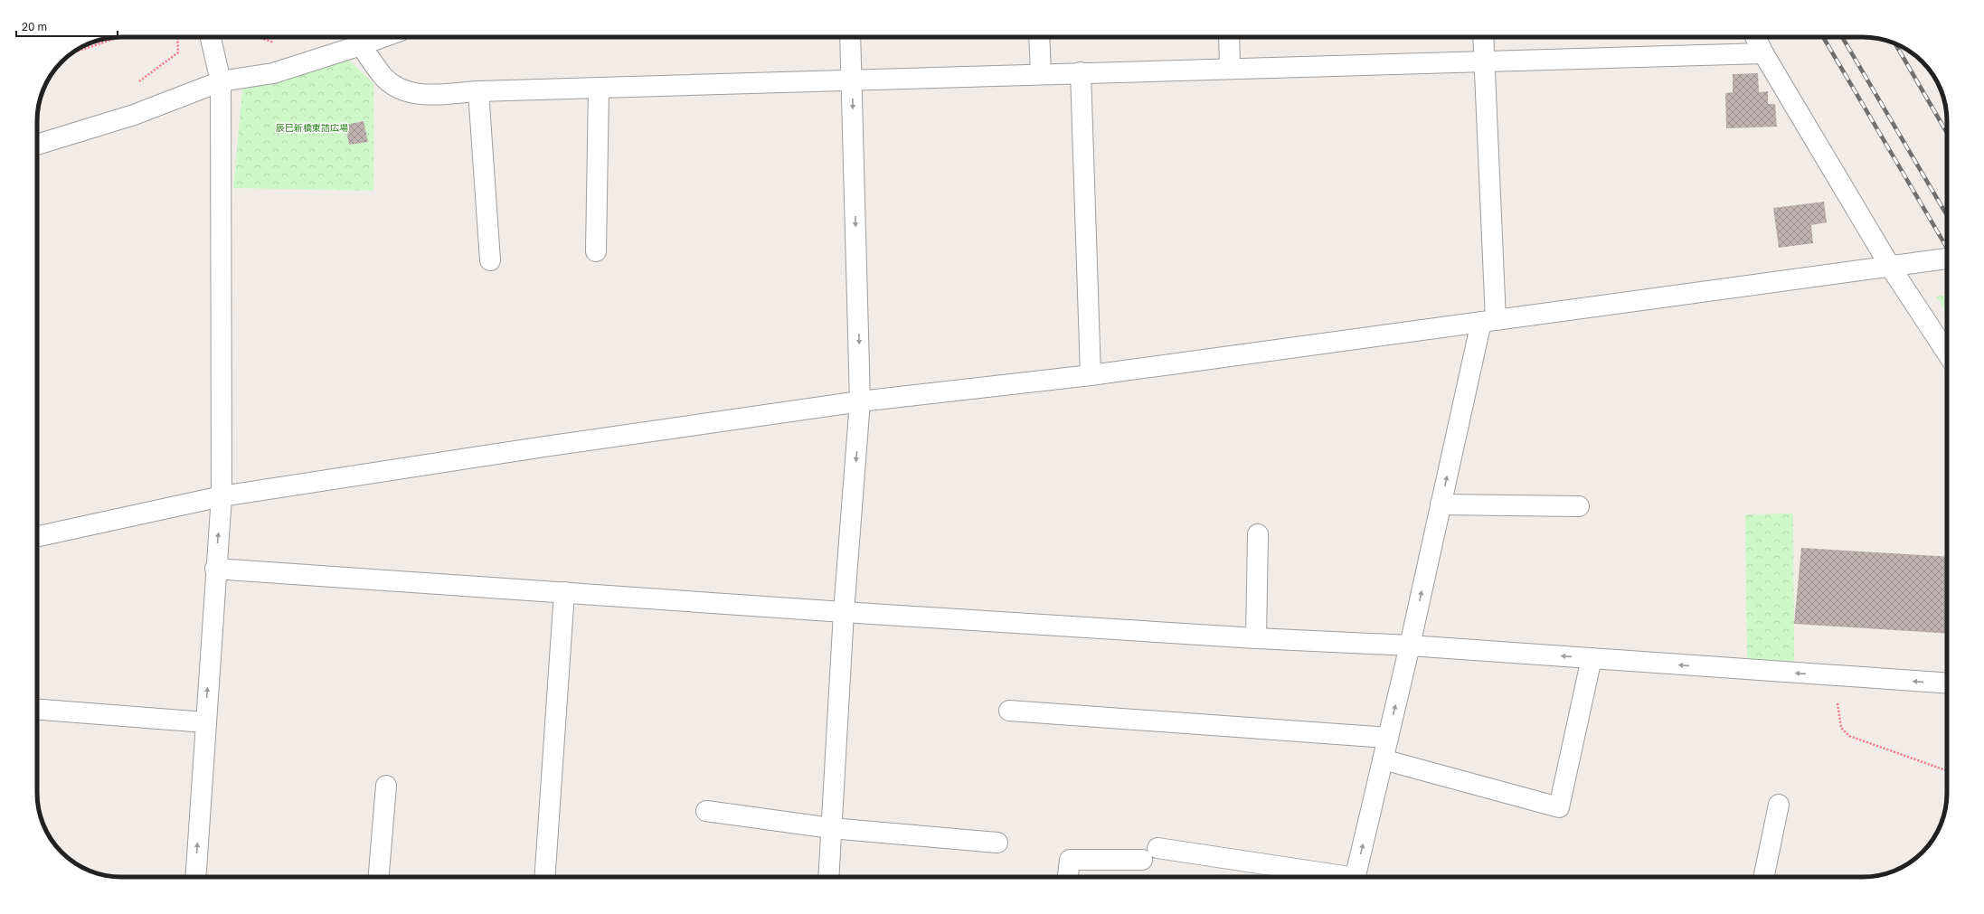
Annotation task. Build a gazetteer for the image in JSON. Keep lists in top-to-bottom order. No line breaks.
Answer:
{"parks":["辰巳新橋東詰広場"],"scale_bar":"20 m"}
